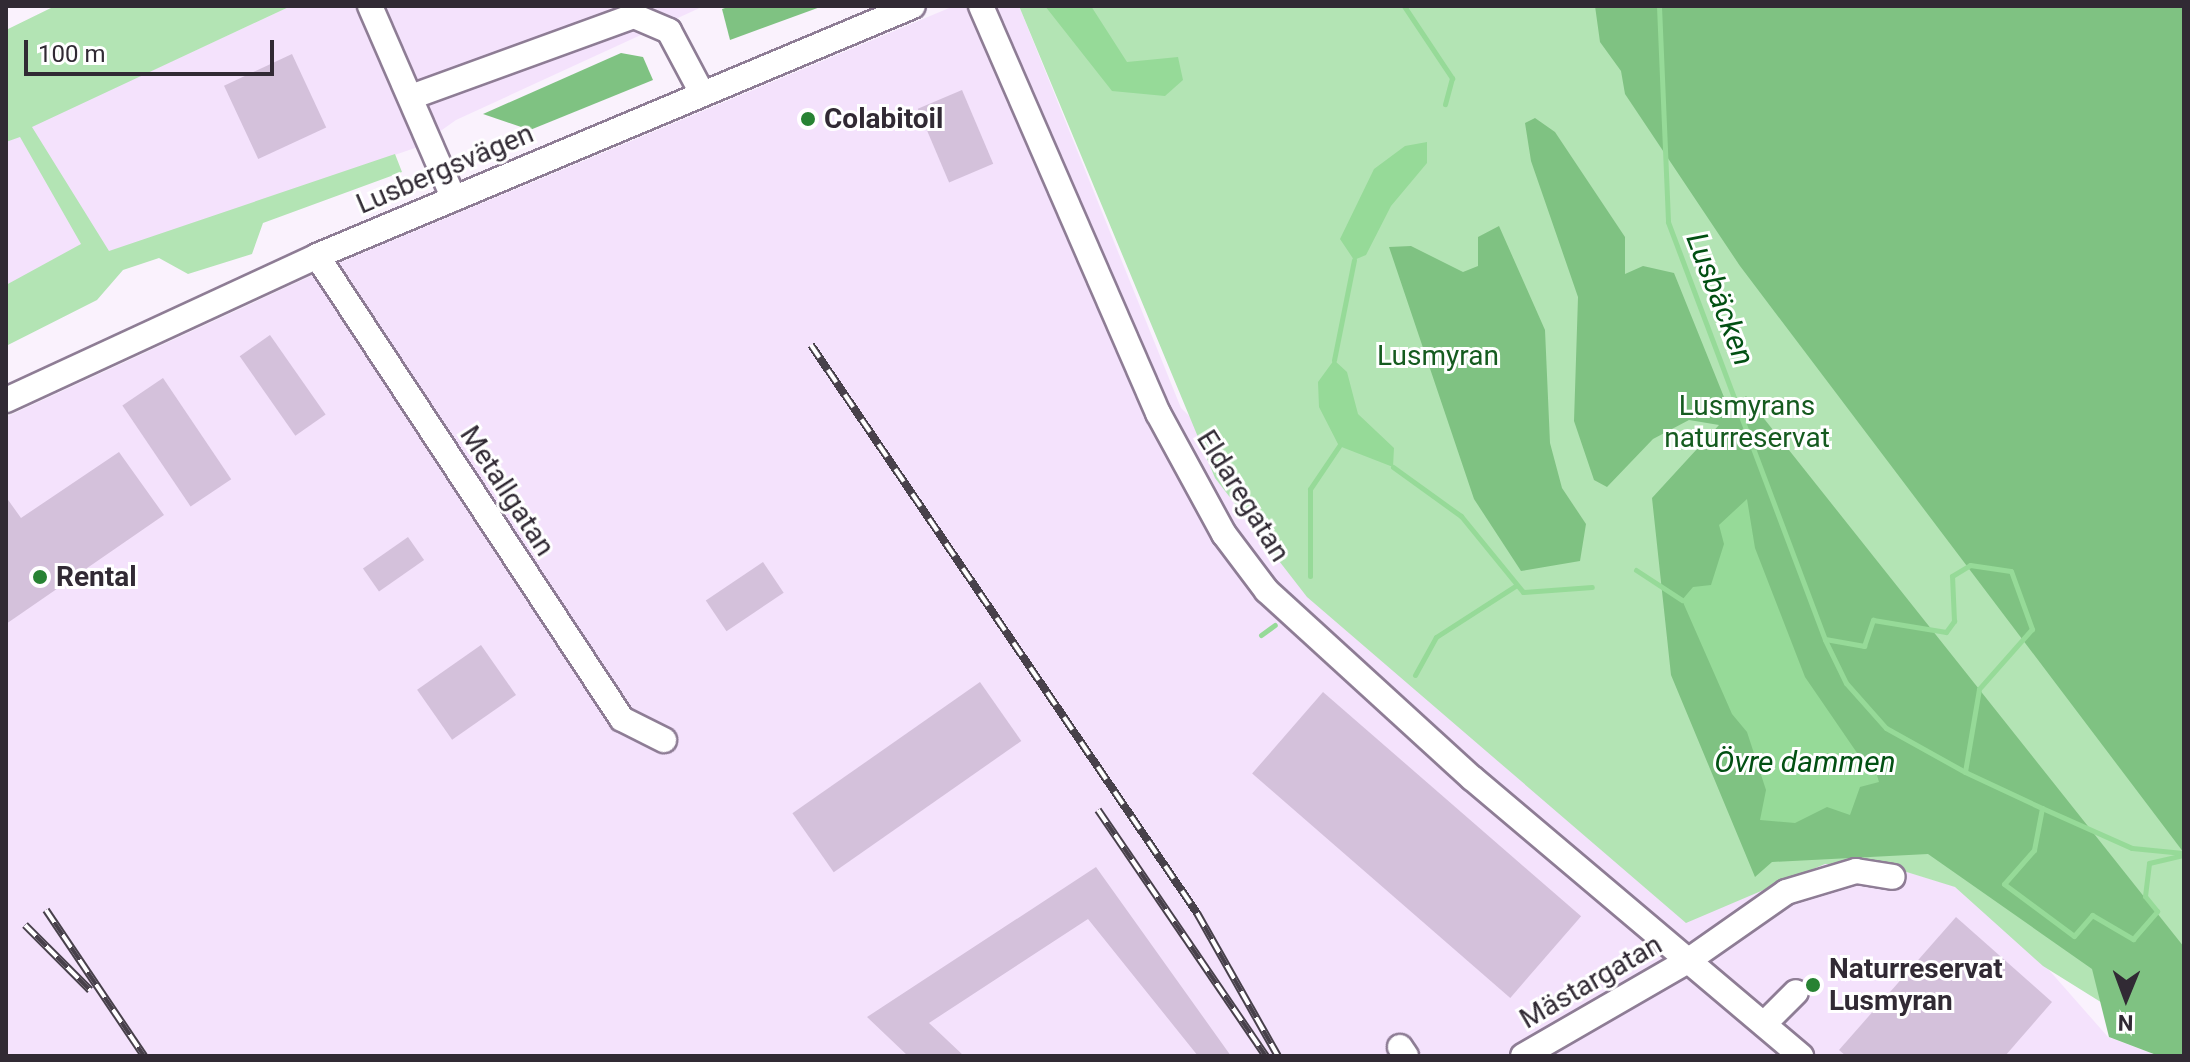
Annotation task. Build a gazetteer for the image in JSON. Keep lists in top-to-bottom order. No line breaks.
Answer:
{"streets":{"street":["Lusbergsvägen","Metallgatan","Eldaregatan","Mästargatan"]},"crossings":[["Lusbergsvägen","Metallgatan"],["Eldaregatan","Mästargatan"]],"water":["Lusbäcken","Övre dammen"],"parks":["Lusmyran","Lusmyrans naturreservat"],"places":["Colabitoil","Rental","Naturreservat Lusmyran"],"scale_bar":"100 m","north":"bottom"}
